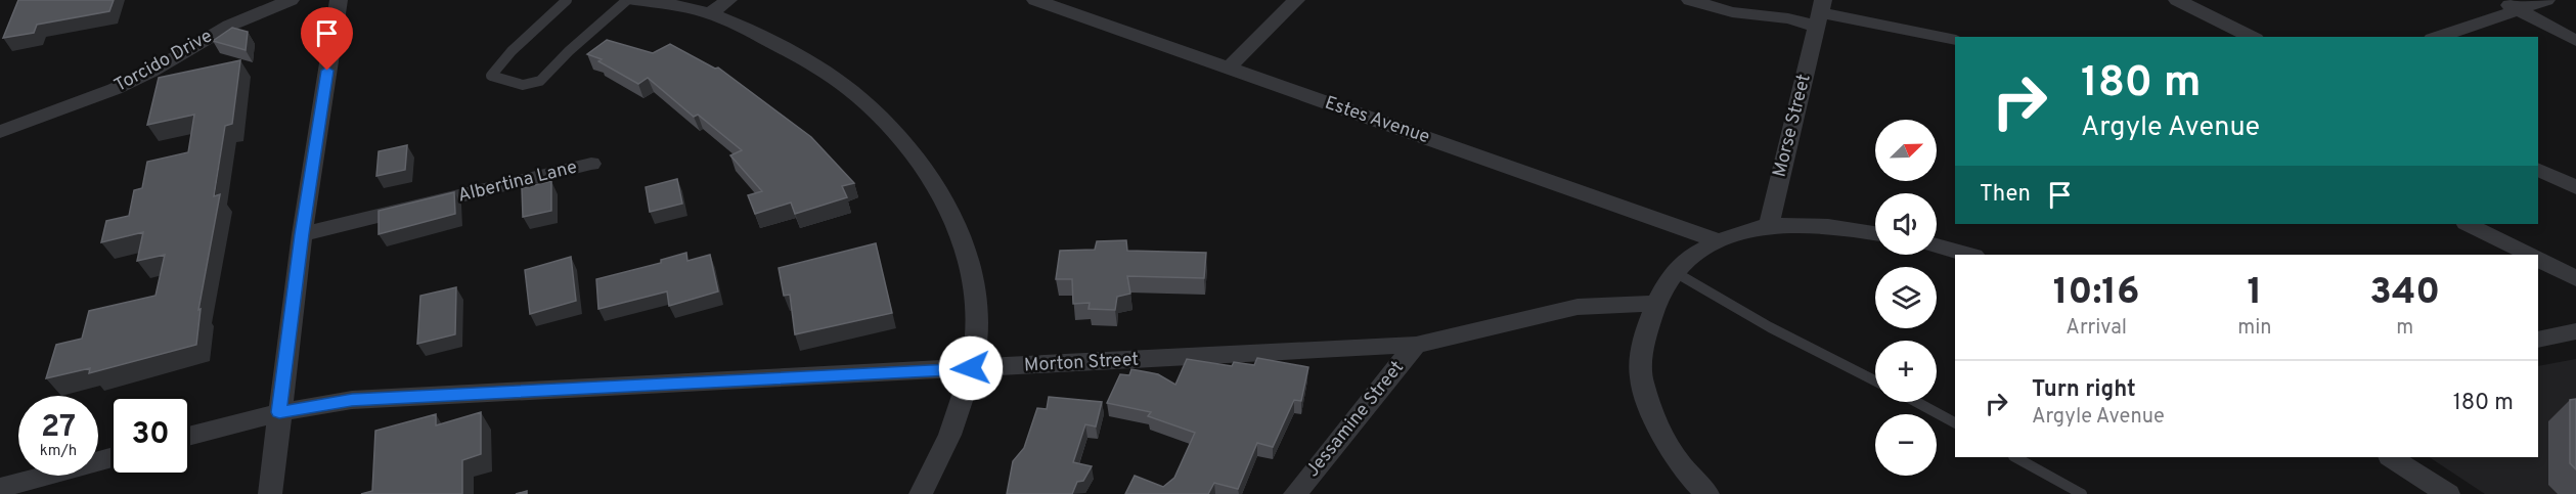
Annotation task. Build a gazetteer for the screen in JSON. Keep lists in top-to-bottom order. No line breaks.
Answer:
{"streets":{"street":["Torcido Drive","Estes Avenue","Morse Street","Albertina Lane","Morton Street","Jessamine Street"]},"crossings":[["Morton Street","Jessamine Street"]],"north":"top right","page":{"turn":["180 m","Argyle Avenue"],"map_buttons":["+","−"],"then":"Then","eta":["10:16","Arrival","1","min","340","m"],"list":[{"name":"Turn right","note":"Argyle Avenue","value":"180 m"}],"speed":"27 km/h","limit":"30"}}
